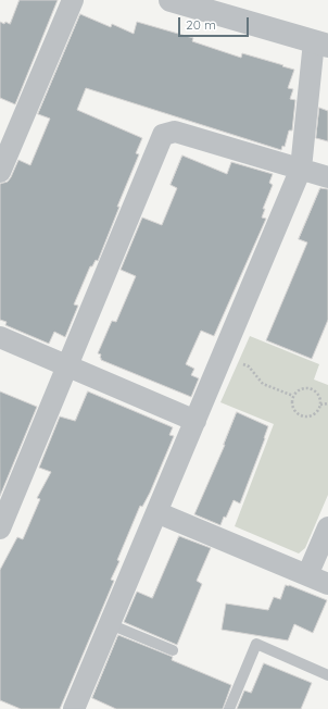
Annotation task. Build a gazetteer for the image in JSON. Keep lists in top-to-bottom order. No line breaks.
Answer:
{"scale_bar":"20 m"}
